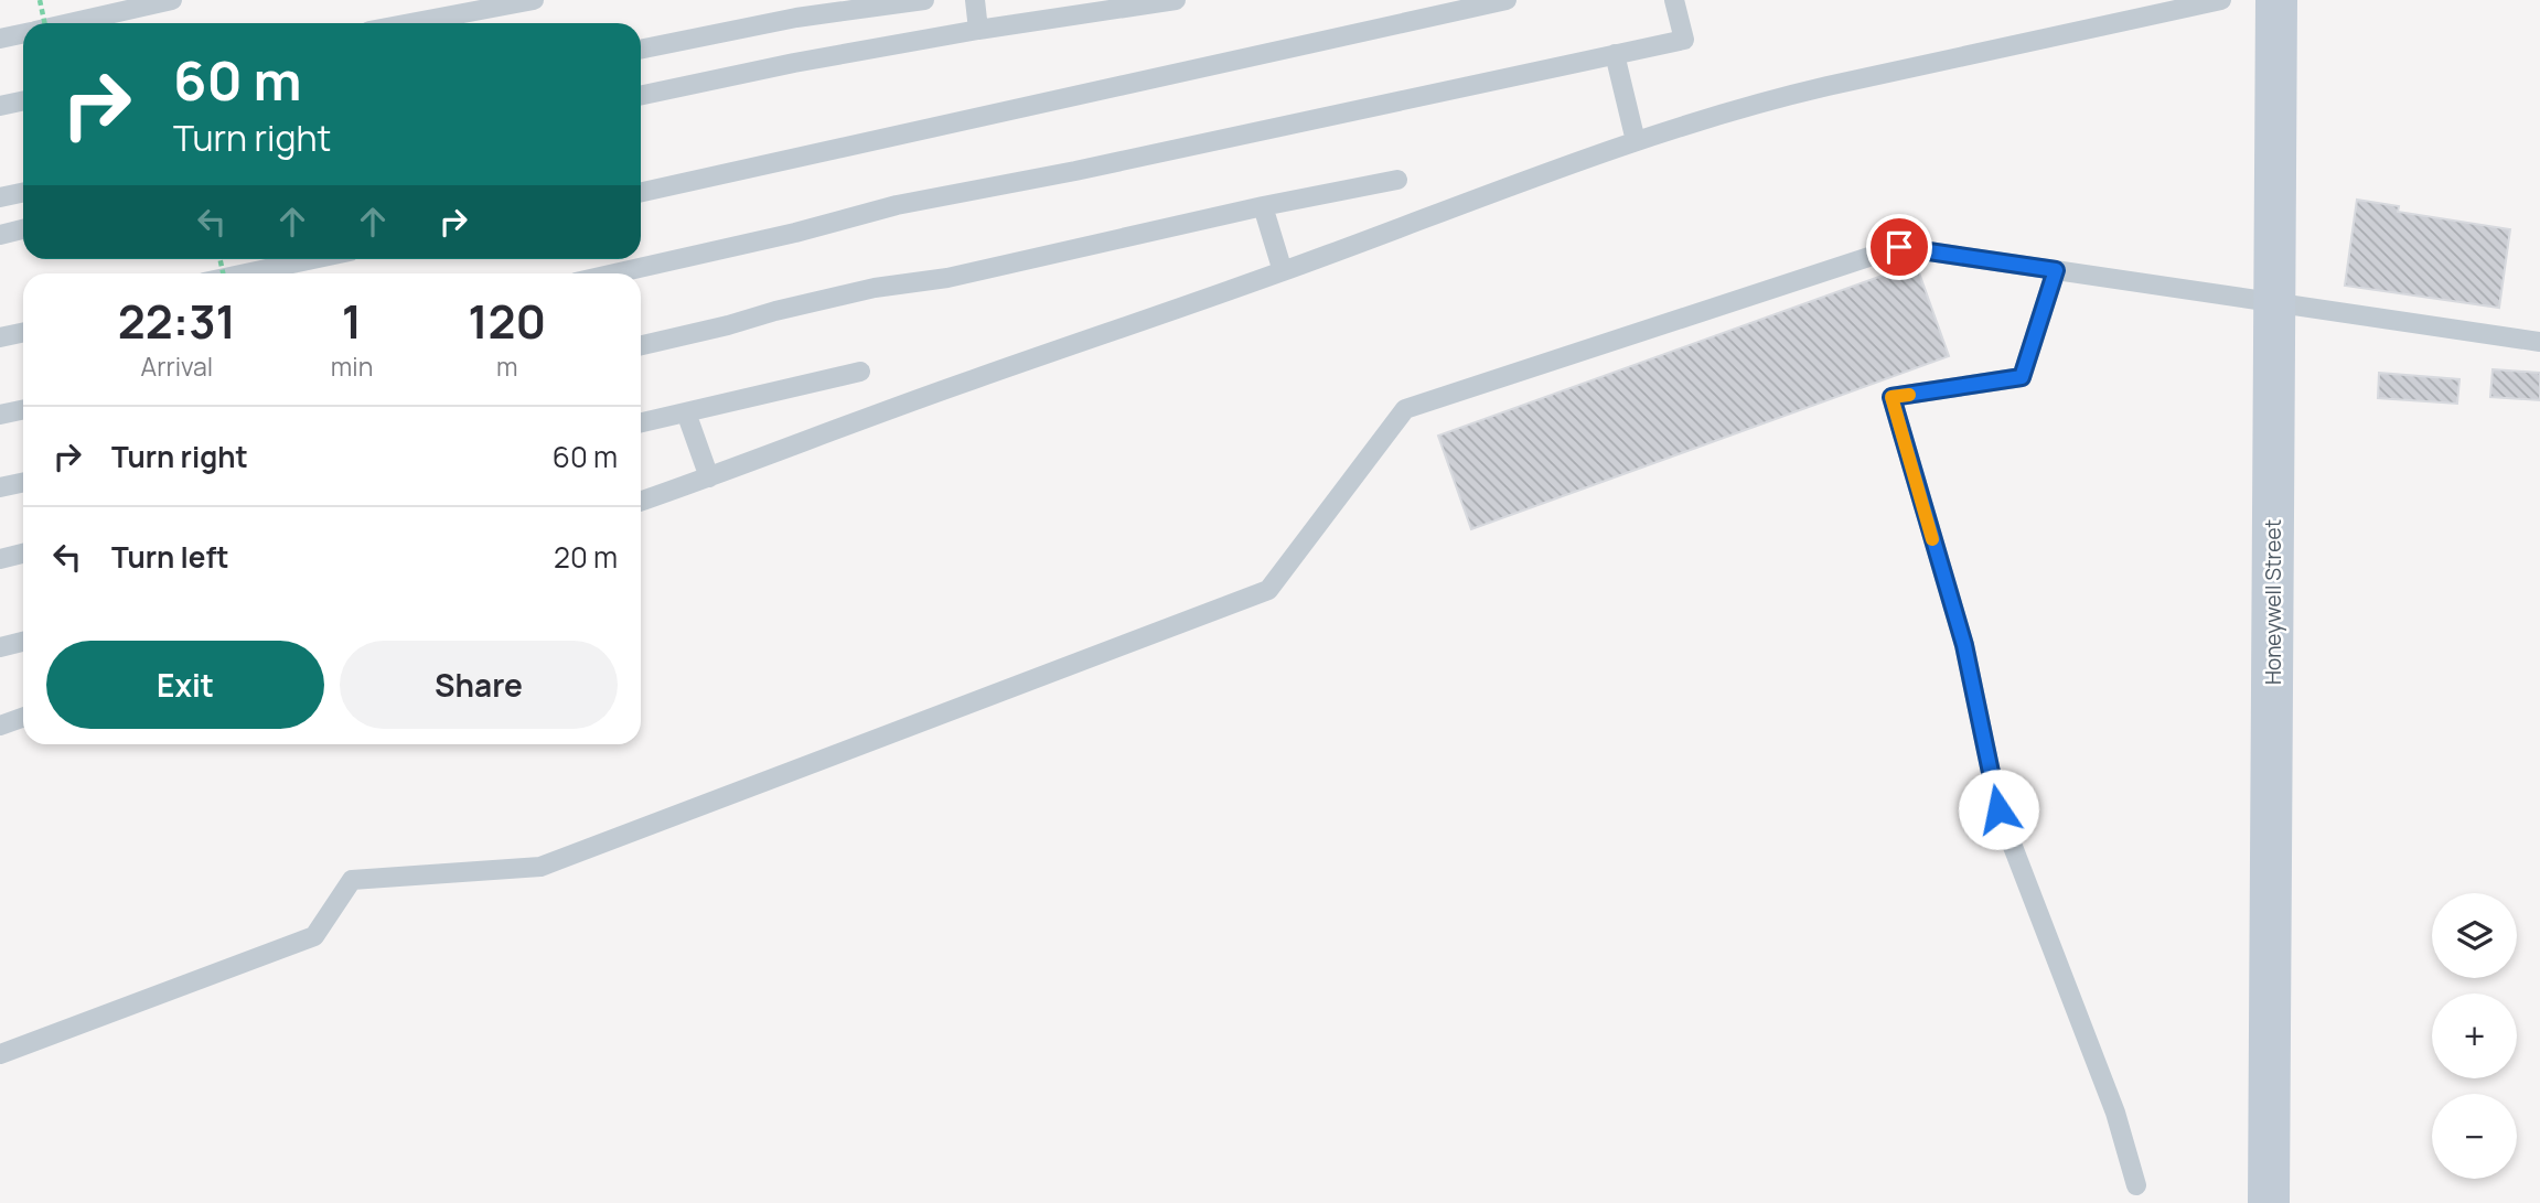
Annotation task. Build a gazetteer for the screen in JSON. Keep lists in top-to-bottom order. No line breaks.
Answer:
{"streets":{"street":["Honeywell Street"]},"page":{"turn":["60 m","Turn right"],"eta":["22:31","Arrival","1","min","120","m"],"list":[{"name":"Turn right","value":"60 m"},{"name":"Turn left","value":"20 m"}],"buttons":["Exit","Share"],"map_buttons":["+","−"]}}
